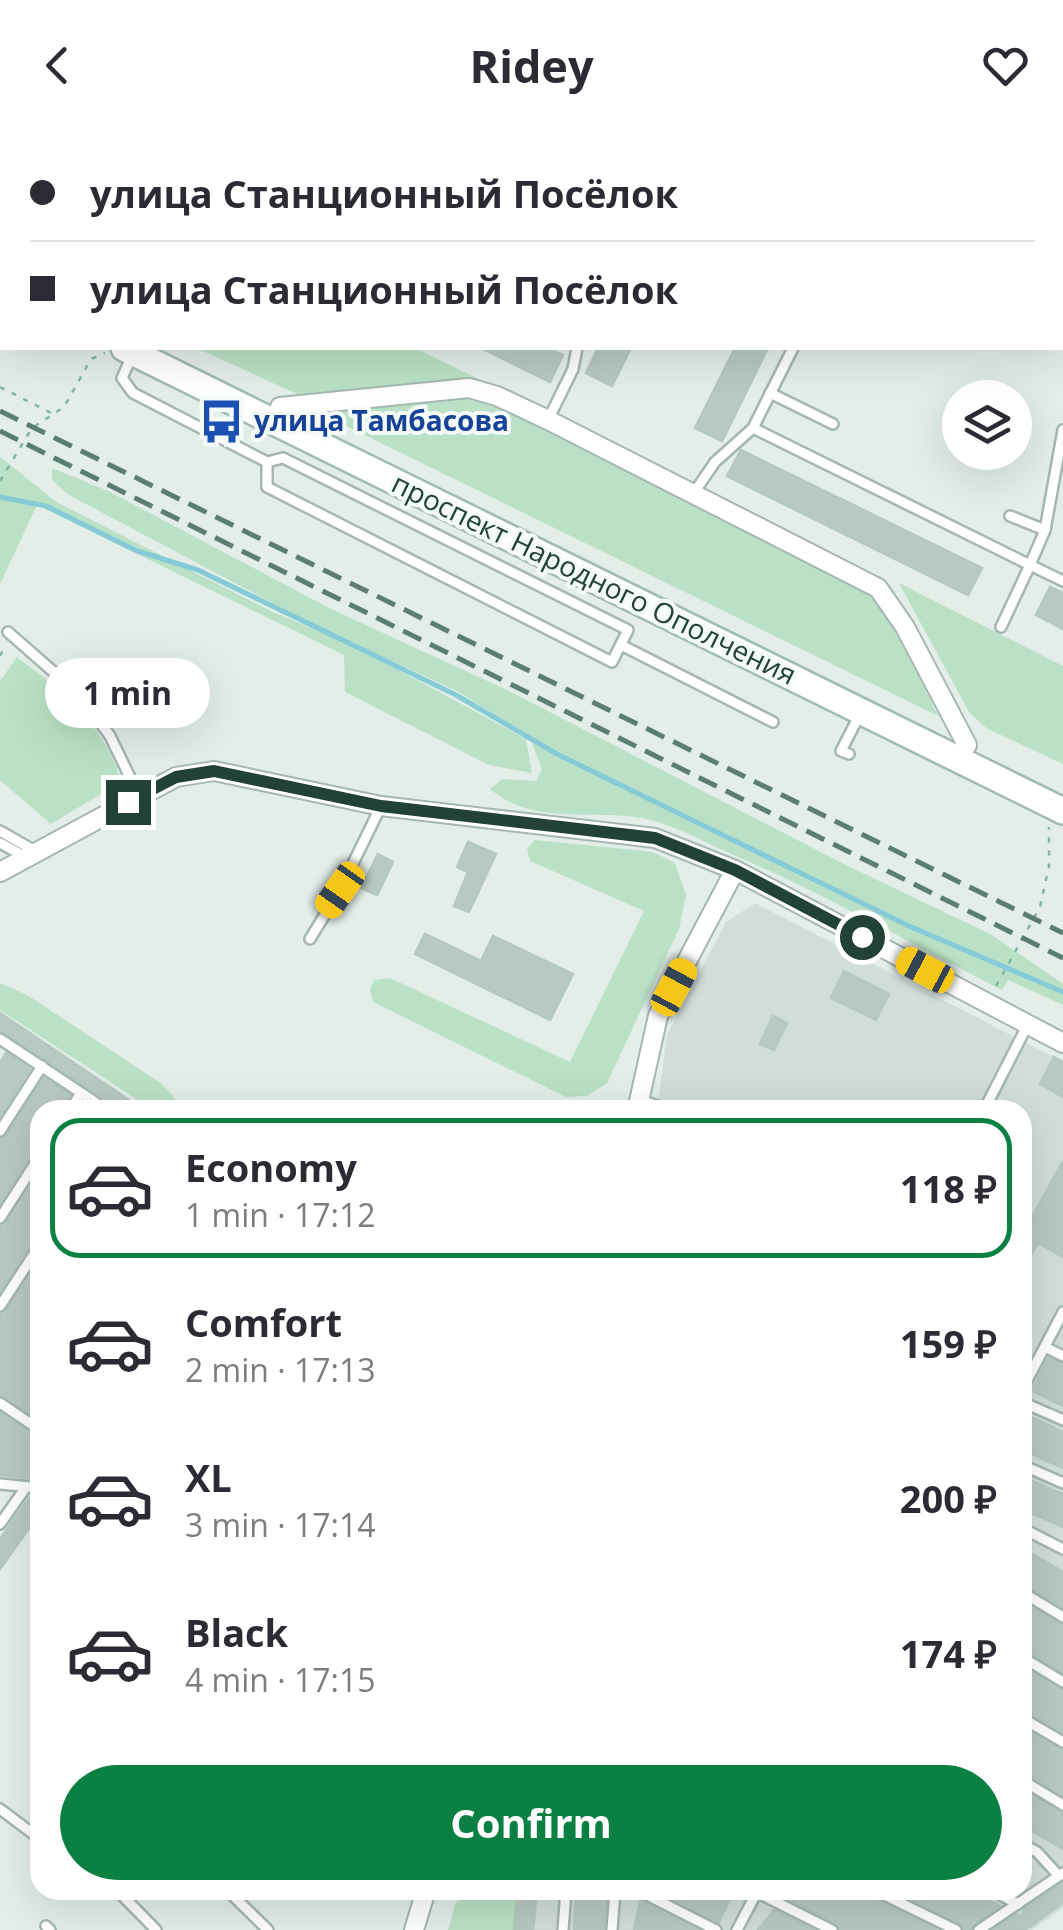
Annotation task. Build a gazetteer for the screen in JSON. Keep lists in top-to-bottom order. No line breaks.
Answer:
{"streets":{"street":["проспект Народного Ополчения"]},"places":{"bus stop":["улица Тамбасова"]},"page":{"header":"Ridey","banner":["улица Станционный Посёлок","улица Станционный Посёлок"],"bubble":"1 min","list":[{"name":"Economy","note":"1 min · 17:12","value":"118 ₽"},{"name":"Comfort","note":"2 min · 17:13","value":"159 ₽"},{"name":"XL","note":"3 min · 17:14","value":"200 ₽"},{"name":"Black","note":"4 min · 17:15","value":"174 ₽"}],"buttons":"Confirm"}}
